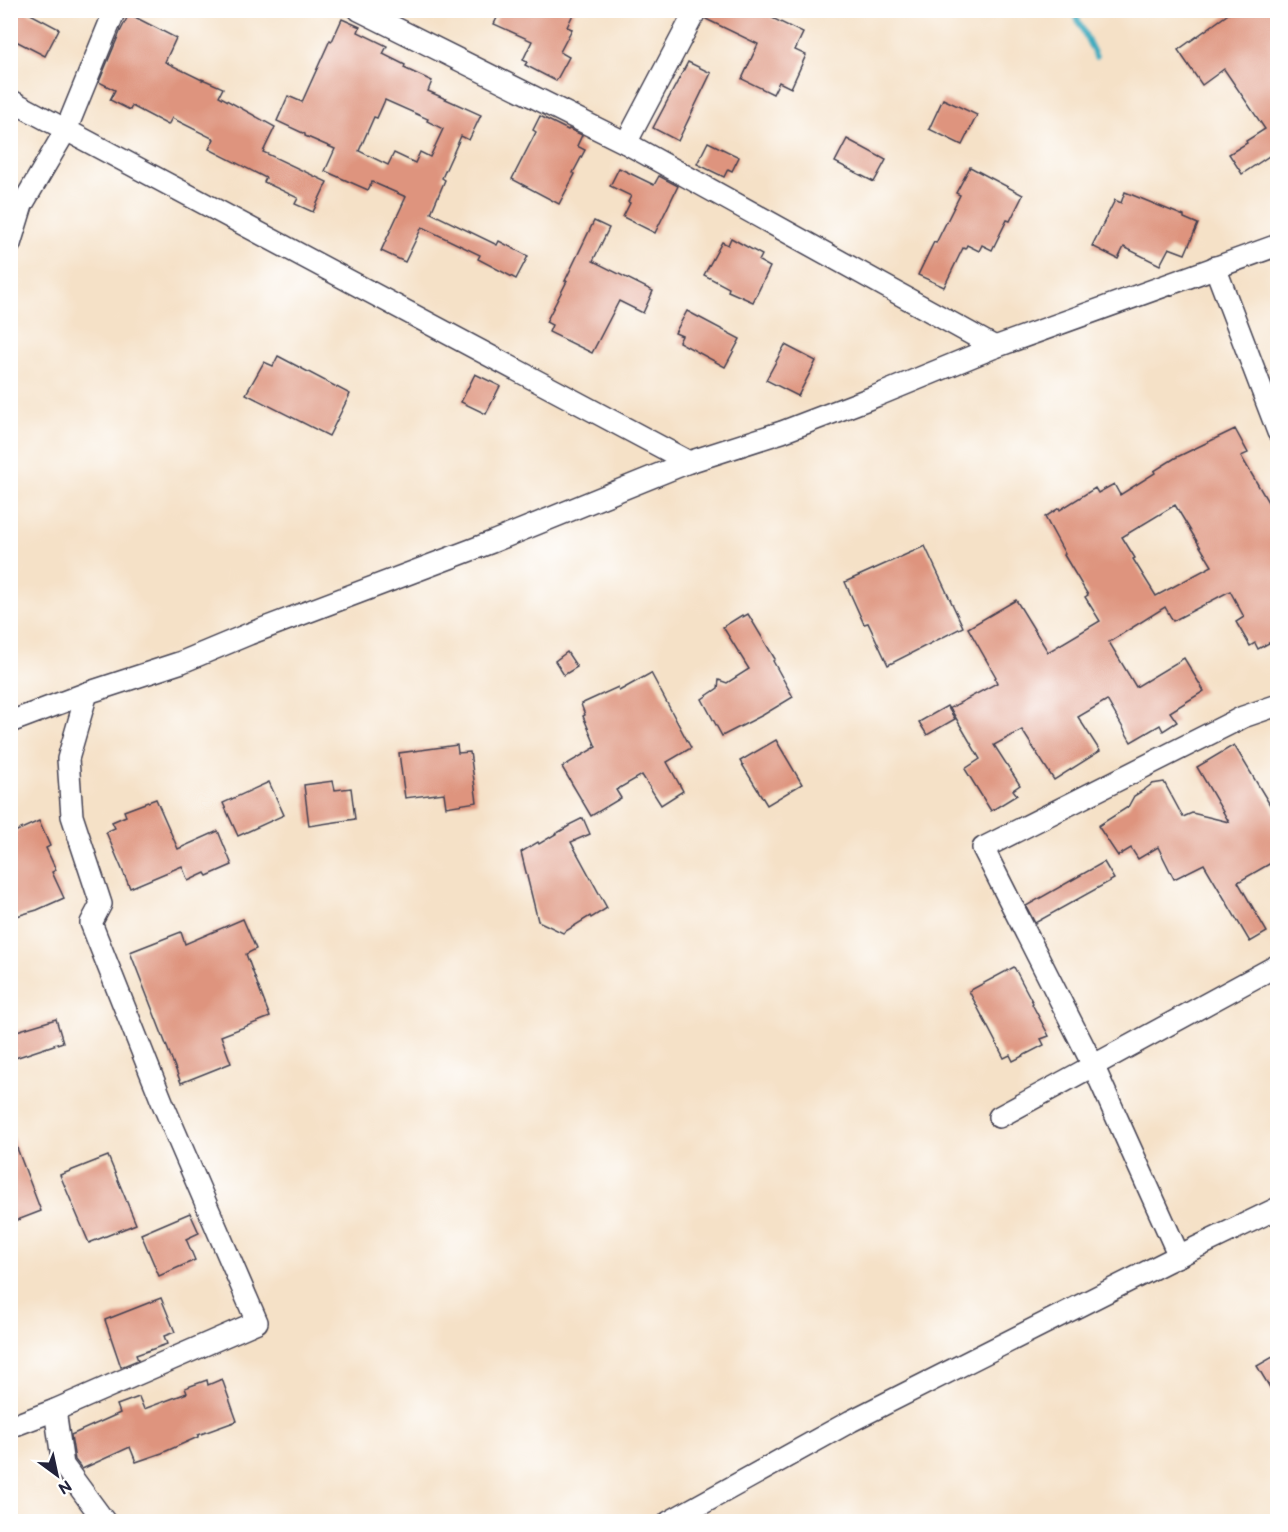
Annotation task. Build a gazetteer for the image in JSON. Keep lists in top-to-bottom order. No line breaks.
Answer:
{"north":"bottom right"}
